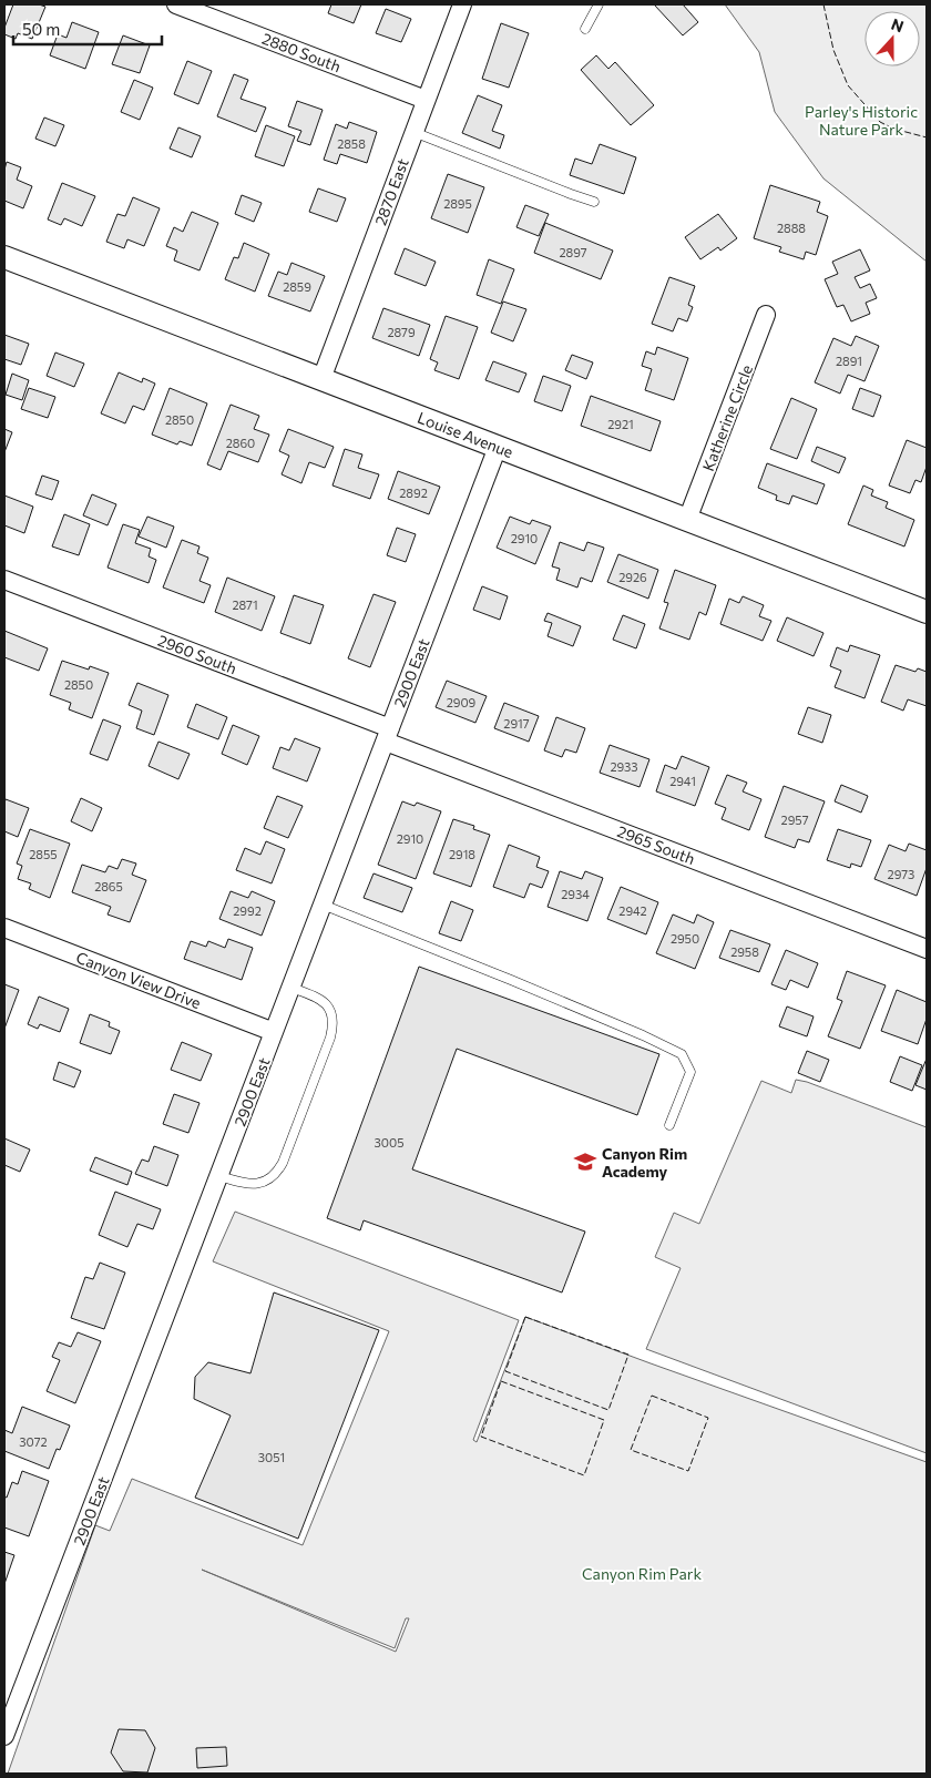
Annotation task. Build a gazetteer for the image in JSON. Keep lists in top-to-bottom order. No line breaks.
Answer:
{"streets":{"street":["2880 South","2870 East","Katherine Circle","Louise Avenue","2960 South","2900 East","2965 South","Canyon View Drive"]},"crossings":[["2880 South","2870 East"],["2870 East","Louise Avenue"],["Katherine Circle","Louise Avenue"],["Louise Avenue","2900 East"],["2960 South","2900 East"],["2960 South","2965 South"],["2900 East","2965 South"],["2900 East","Canyon View Drive"]],"parks":["Parley's Historic Nature Park","Canyon Rim Park"],"places":{"school or university":["Canyon Rim Academy"]},"house_numbers":["2858","2895","2888","2897","2859","2879","2891","2850","2921","2860","2892","2910","2926","2871","2850","2909","2917","2933","2941","2957","2910","2855","2918","2973","2865","2934","2992","2942","2950","2958","3005","3072","3051"],"scale_bar":"50 m","north":"top"}
